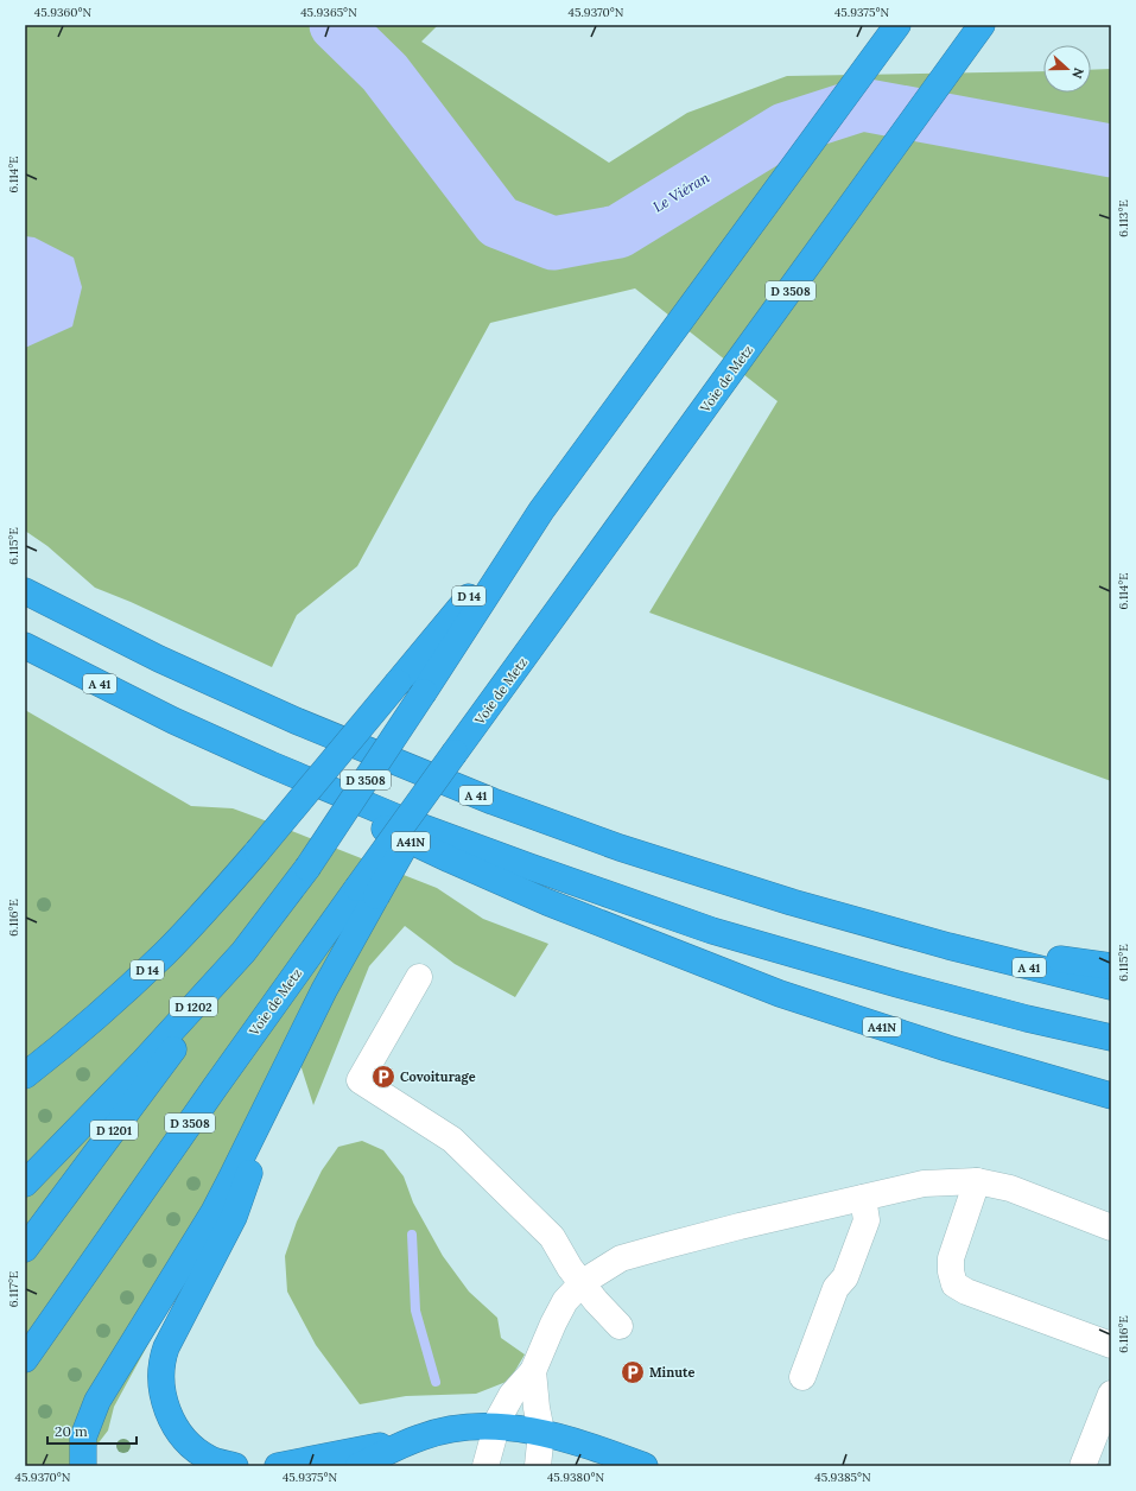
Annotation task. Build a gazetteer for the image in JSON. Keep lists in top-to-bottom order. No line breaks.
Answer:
{"streets":{"highway":["D 3508","Voie de Metz","D 14","A 41","A41N","D 1202","D 1201"]},"crossings":[["D 3508","D 14"],["D 3508","D 1202"],["D 3508","D 1201"],["A 41","A41N"],["D 1202","D 1201"]],"water":["Le Viéran"],"places":{"parking":["Covoiturage","Minute"]},"scale_bar":"20 m","north":"right","coordinates":["45.9360°N","45.9365°N","45.9370°N","45.9375°N","6.114°E","6.113°E","6.115°E","6.116°E","6.117°E","45.9380°N","45.9385°N"]}
